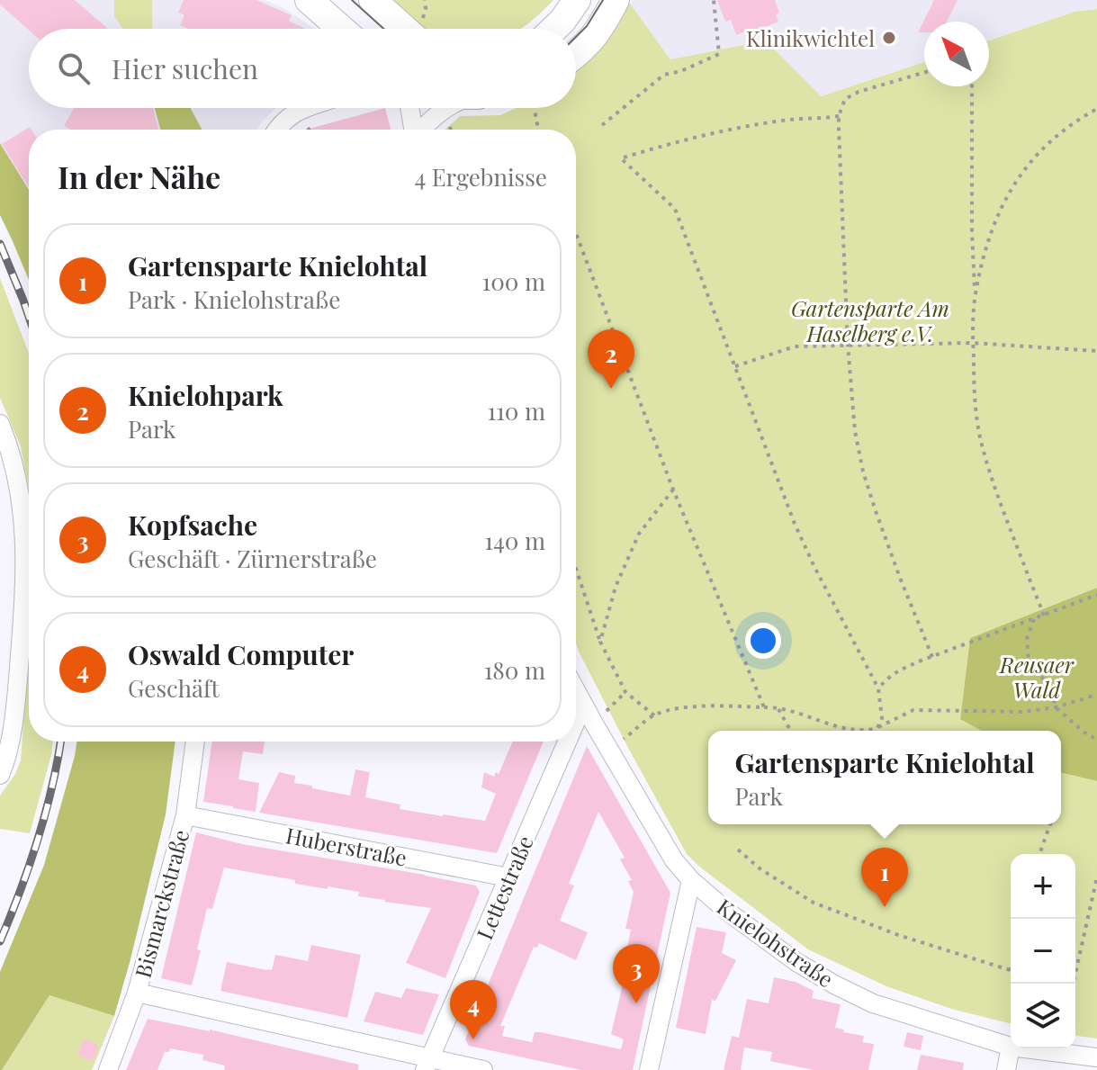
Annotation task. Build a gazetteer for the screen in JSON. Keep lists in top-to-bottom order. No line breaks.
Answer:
{"streets":{"street":["Huberstraße","Lettestraße","Bismarckstraße","Knielohstraße"]},"crossings":[["Huberstraße","Lettestraße"],["Huberstraße","Bismarckstraße"],["Lettestraße","Knielohstraße"]],"parks":["Gartensparte Am Haselberg e.V.","Reusaer Wald"],"places":["Klinikwichtel"],"north":"top left","page":{"search":"Hier suchen","heading":["In der Nähe","4 Ergebnisse"],"list":[{"mark":"1","name":"Gartensparte Knielohtal","note":"Park · Knielohstraße","value":"100 m"},{"mark":"2","name":"Knielohpark","note":"Park","value":"110 m"},{"mark":"3","name":"Kopfsache","note":"Geschäft · Zürnerstraße","value":"140 m"},{"mark":"4","name":"Oswald Computer","note":"Geschäft","value":"180 m"}],"pins":["2","1","3","4"],"popup":["Gartensparte Knielohtal","Park"],"map_buttons":["+","−"]}}
